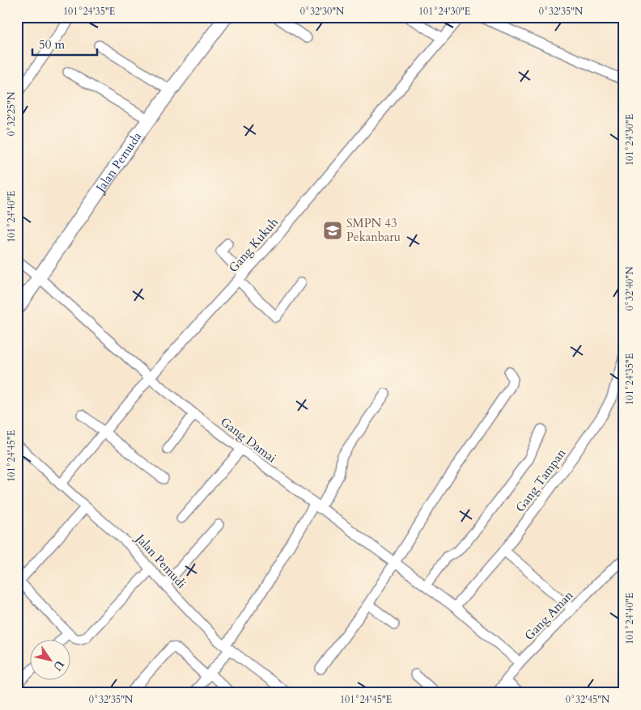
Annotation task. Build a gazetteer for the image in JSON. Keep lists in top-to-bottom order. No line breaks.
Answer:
{"streets":{"main road":["Jalan Pemuda"],"street":["Gang Kukuh","Gang Damai","Gang Tampan","Jalan Pemudi","Gang Aman"]},"crossings":[["Jalan Pemuda","Gang Damai"],["Gang Kukuh","Gang Damai"],["Gang Kukuh","Jalan Pemudi"],["Gang Damai","Gang Tampan"],["Gang Damai","Gang Aman"]],"places":{"school or university":["SMPN 43 Pekanbaru"]},"scale_bar":"50 m","north":"bottom right","coordinates":["101°24'35\"E","0°32'30\"N","101°24'30\"E","0°32'35\"N","0°32'25\"N","101°24'40\"E","0°32'40\"N","101°24'45\"E","0°32'45\"N"]}
